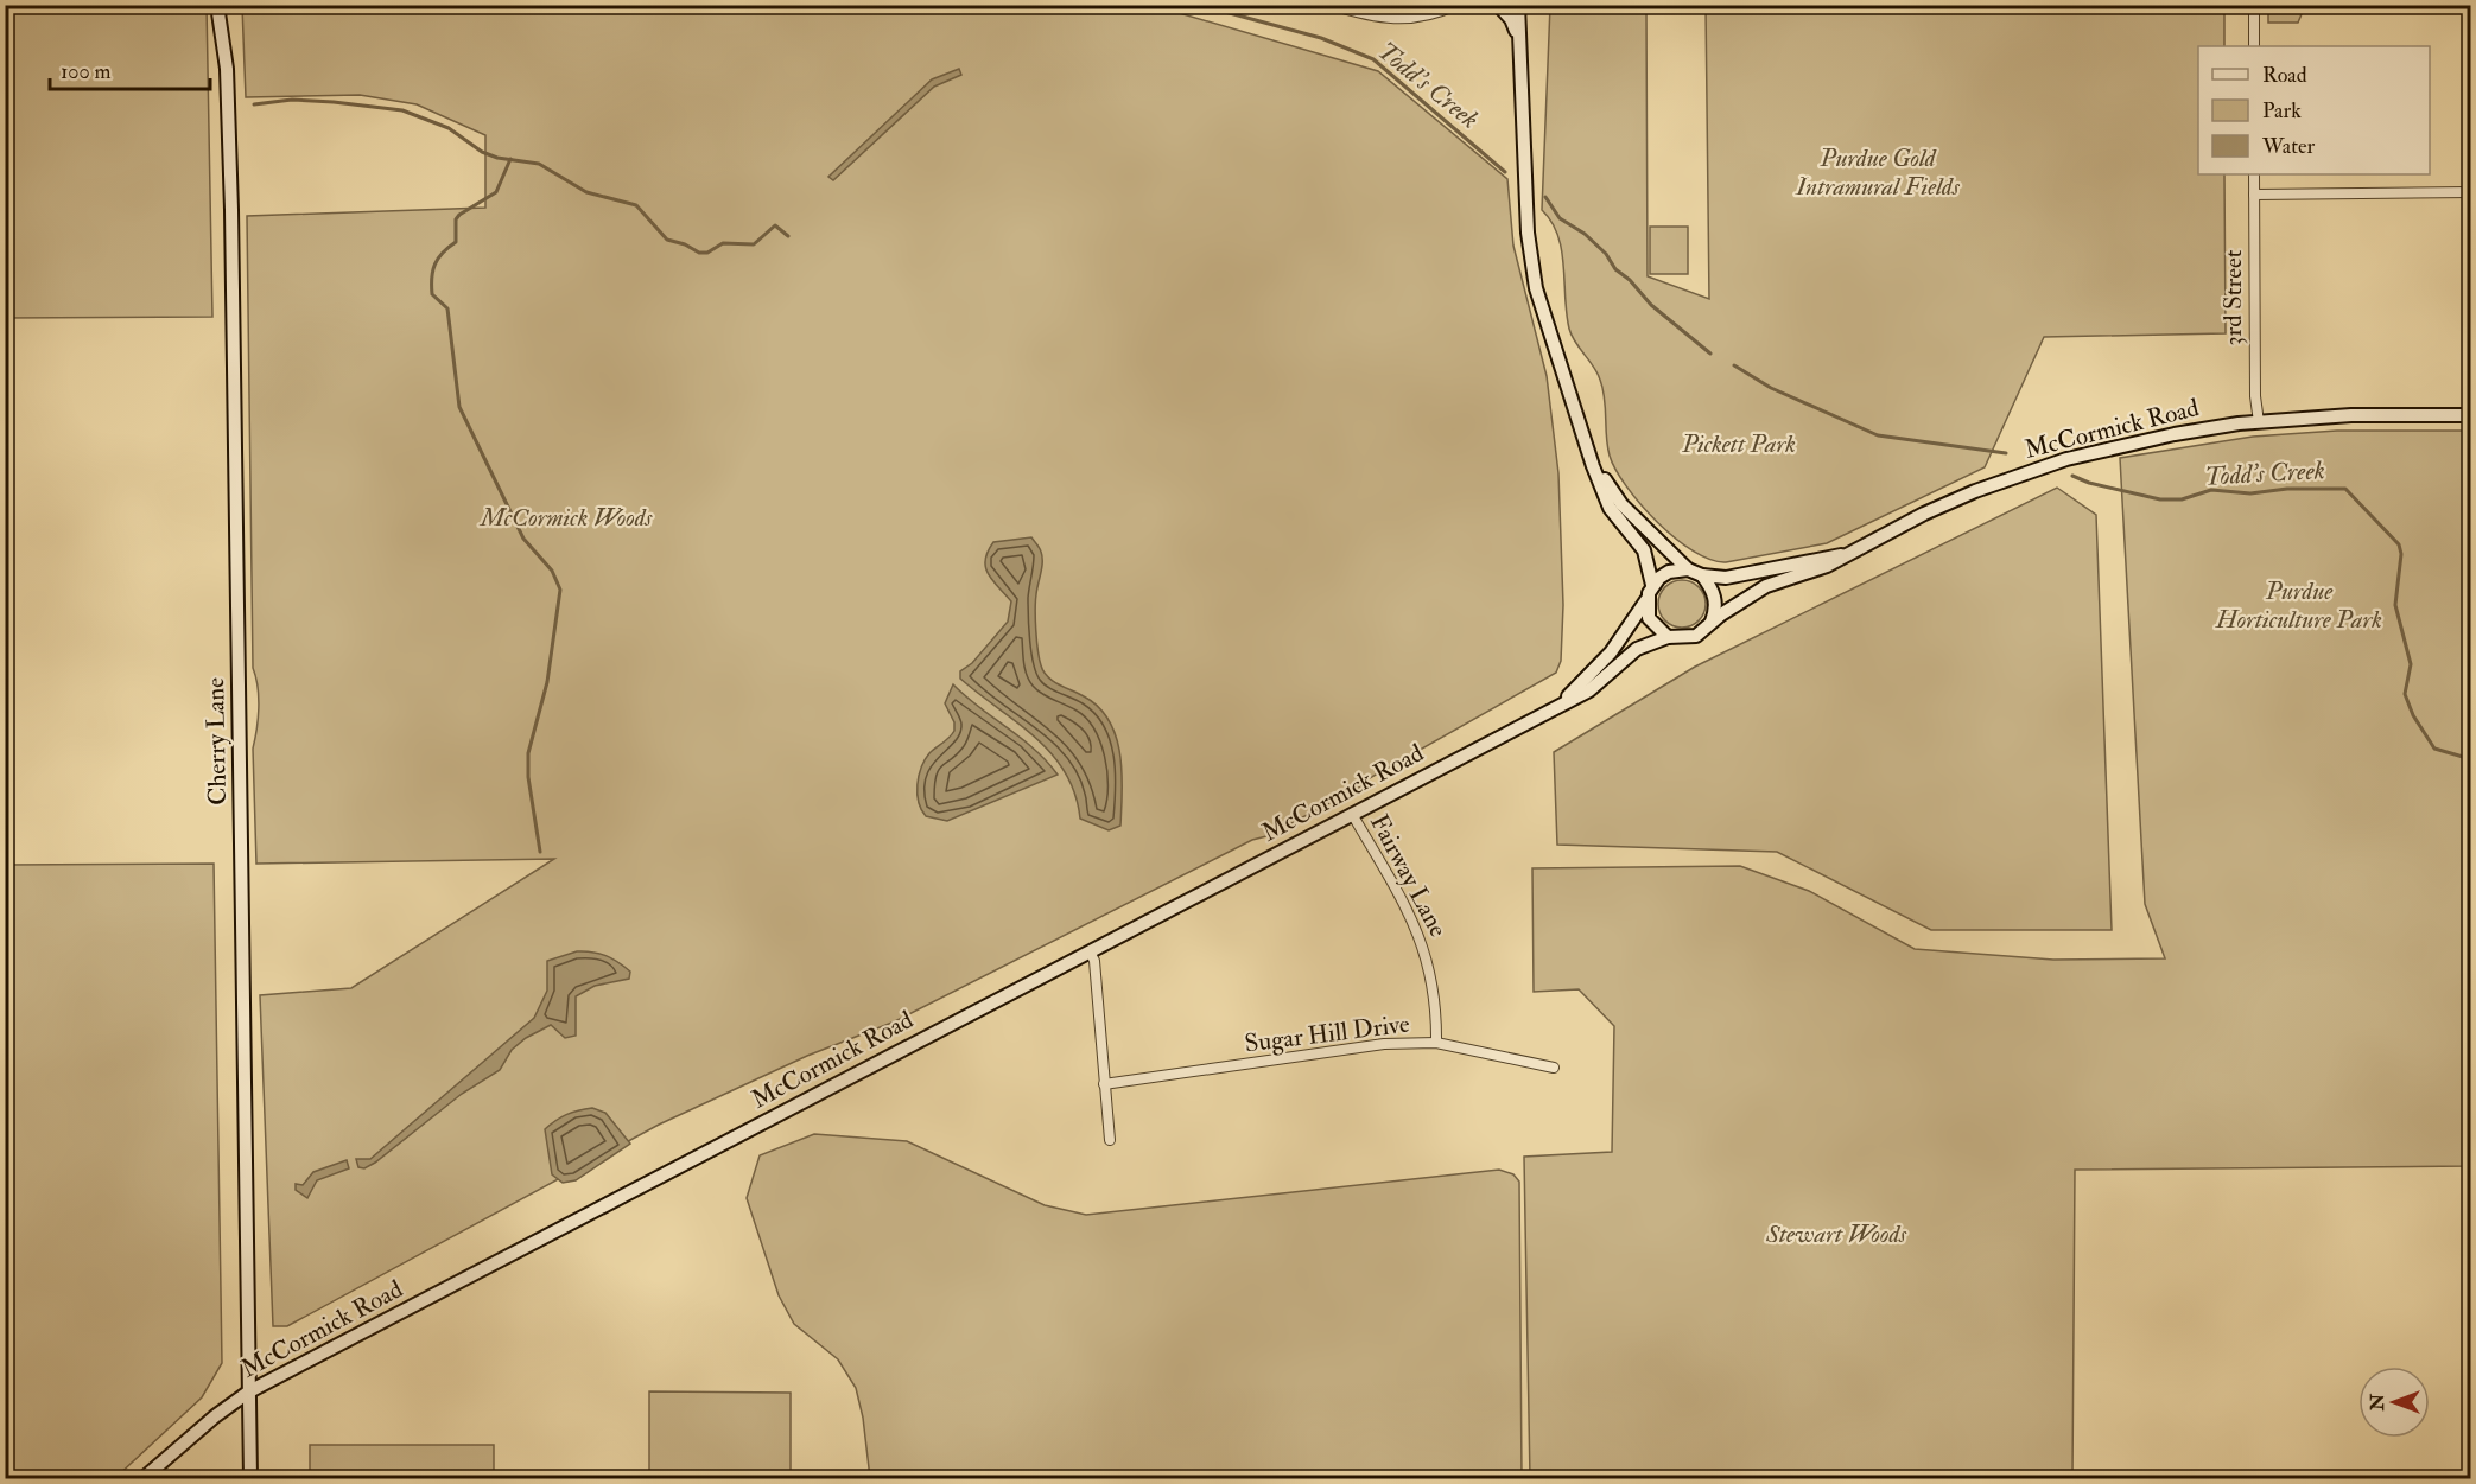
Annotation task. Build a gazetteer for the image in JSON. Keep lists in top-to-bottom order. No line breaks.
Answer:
{"streets":{"street":["3rd Street","McCormick Road","Cherry Lane","Fairway Lane","Sugar Hill Drive"]},"crossings":[["3rd Street","McCormick Road"],["McCormick Road","Cherry Lane"],["McCormick Road","Fairway Lane"],["Fairway Lane","Sugar Hill Drive"]],"water":["Todd's Creek"],"parks":["Purdue Gold Intramural Fields","Pickett Park","McCormick Woods","Purdue Horticulture Park","Stewart Woods"],"legend":["Road","Park","Water"],"scale_bar":"100 m","north":"left"}
